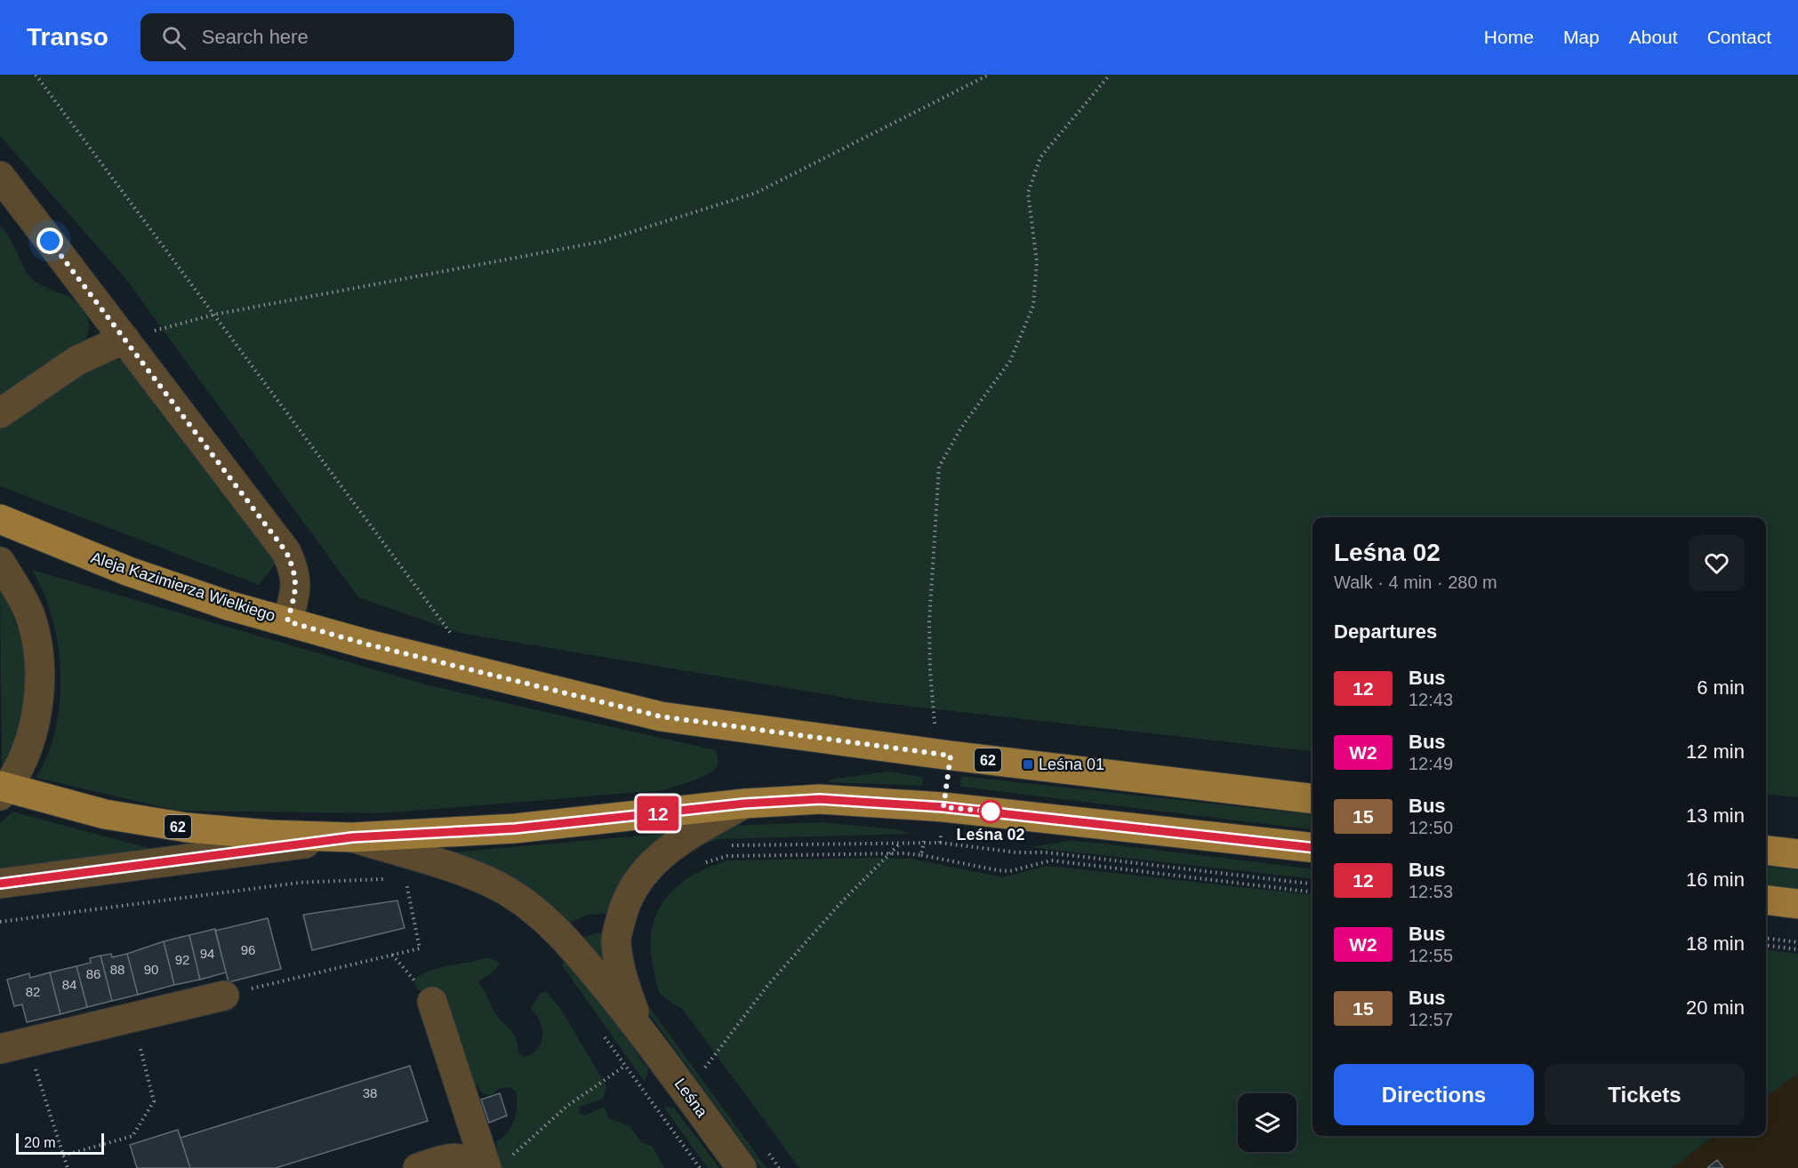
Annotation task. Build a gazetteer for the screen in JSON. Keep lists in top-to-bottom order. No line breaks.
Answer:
{"streets":{"main road":["Aleja Kazimierza Wielkiego","62"],"street":["Leśna"]},"places":{"transit":["Leśna 01"],"other":["Leśna 02"]},"lines":["bus line 12"],"house_numbers":["96","94","92","88","90","86","84","82","38"],"scale_bar":"20 m","page":{"header":"Transo","search":"Search here","nav":["Home","Map","About","Contact"],"on_map":"12","heading":[["Leśna 02","Walk · 4 min · 280 m"],"Departures"],"list":[{"mark":"12","name":"Bus","note":"12:43","value":"6 min"},{"mark":"W2","name":"Bus","note":"12:49","value":"12 min"},{"mark":"15","name":"Bus","note":"12:50","value":"13 min"},{"mark":"12","name":"Bus","note":"12:53","value":"16 min"},{"mark":"W2","name":"Bus","note":"12:55","value":"18 min"},{"mark":"15","name":"Bus","note":"12:57","value":"20 min"}],"buttons":["Directions","Tickets"],"scale":"20 m"}}
